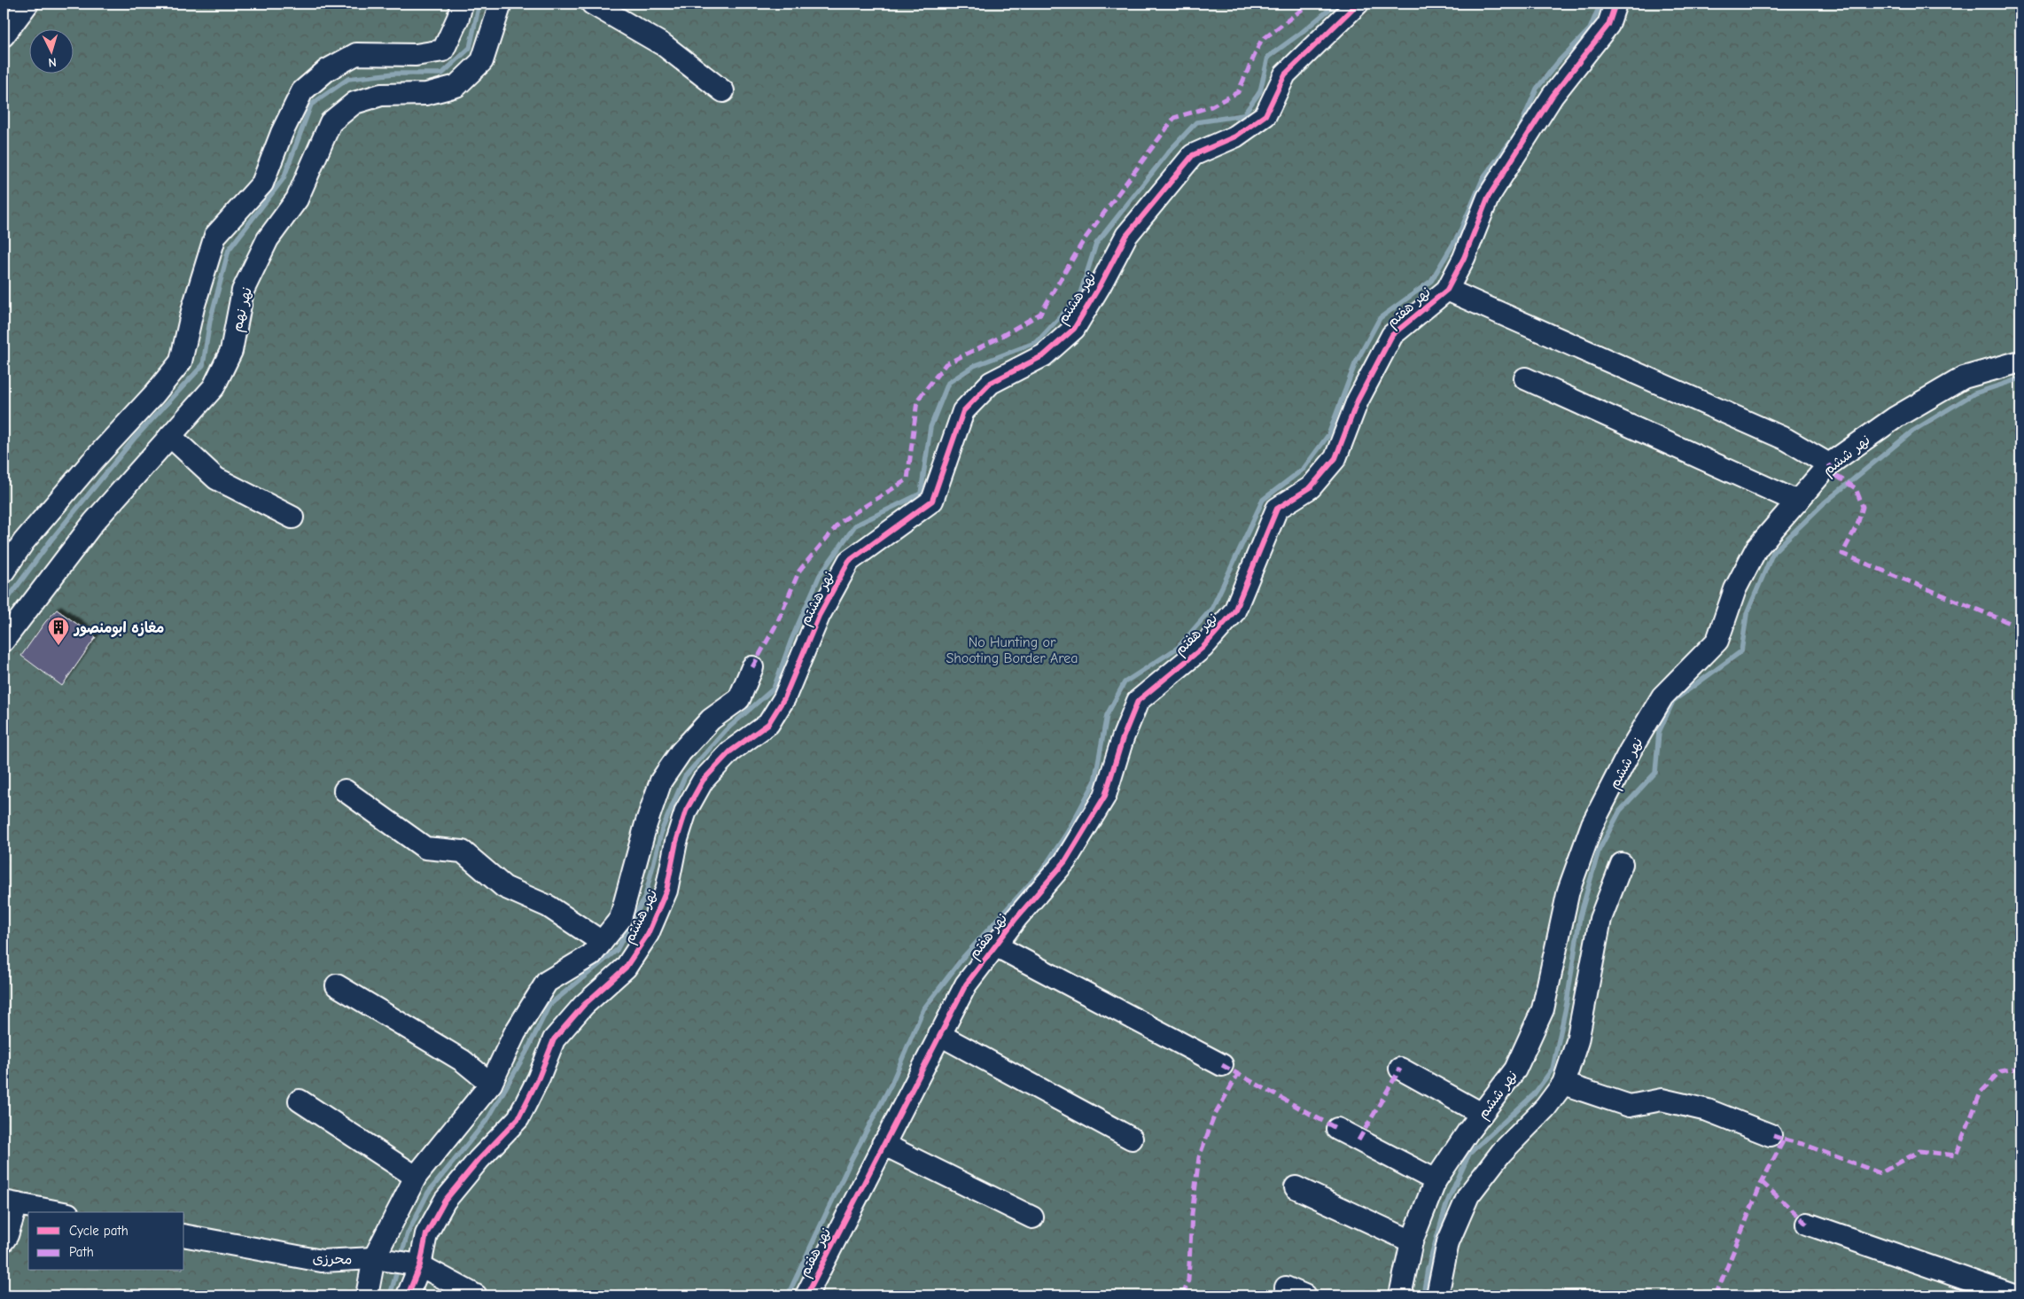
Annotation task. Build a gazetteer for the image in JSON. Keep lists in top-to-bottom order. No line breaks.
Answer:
{"streets":{"street":["نهر هشتم","نهر هفتم","نهر نهم","نهر ششم","محرزی"]},"crossings":[["نهر هشتم","محرزی"]],"parks":["No Hunting or Shooting Border Area"],"places":{"building":["مغازه ابومنصور"]},"legend":["Cycle path","Path"],"north":"bottom"}
